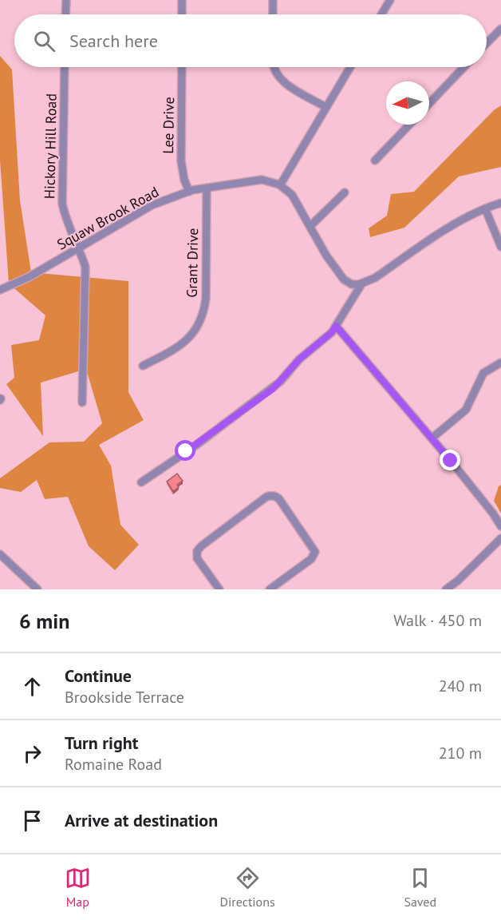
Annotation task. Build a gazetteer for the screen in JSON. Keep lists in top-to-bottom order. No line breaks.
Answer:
{"streets":{"street":["Lee Drive","Hickory Hill Road","Squaw Brook Road","Grant Drive"]},"crossings":[["Lee Drive","Squaw Brook Road"],["Hickory Hill Road","Squaw Brook Road"],["Squaw Brook Road","Grant Drive"]],"north":"left","page":{"search":"Search here","heading":["6 min","Walk · 450 m"],"list":[["Continue","Brookside Terrace","240 m"],["Turn right","Romaine Road","210 m"],"Arrive at destination"],"nav":["Map","Directions","Saved"]}}
